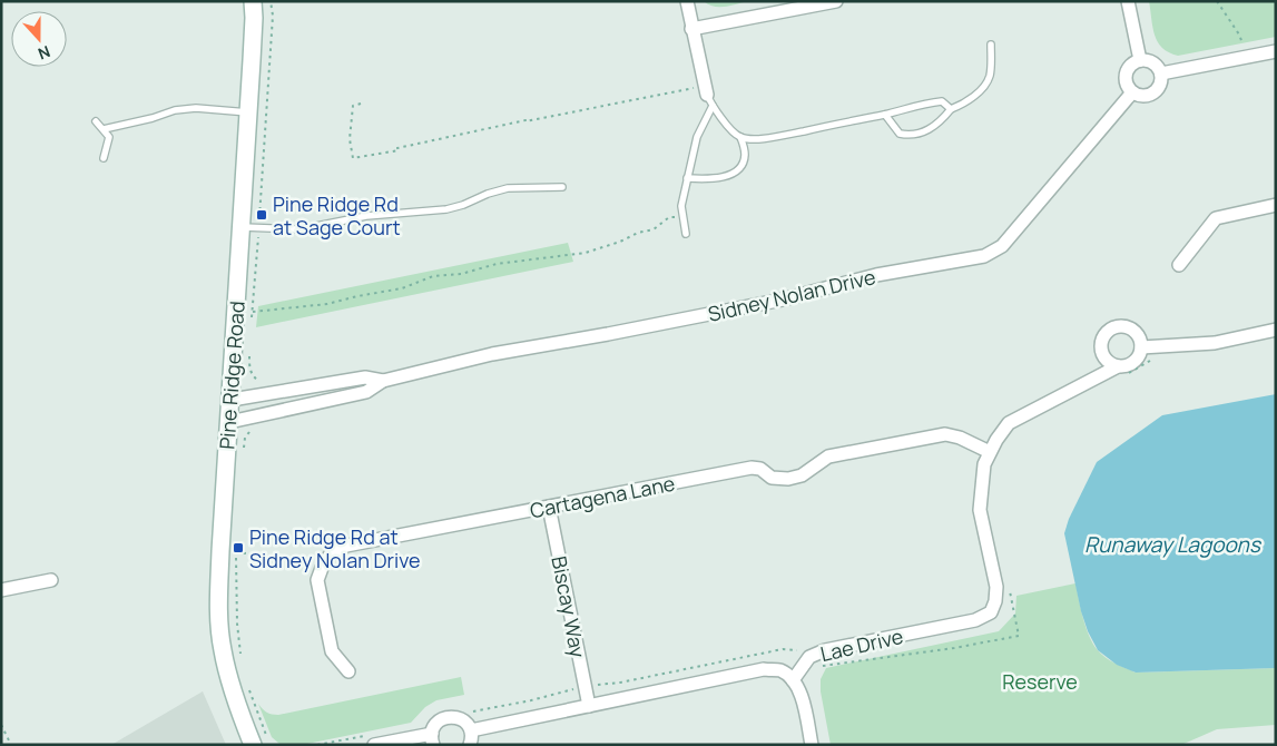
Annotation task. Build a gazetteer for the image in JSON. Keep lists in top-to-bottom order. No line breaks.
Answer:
{"streets":{"street":["Sidney Nolan Drive","Pine Ridge Road","Cartagena Lane","Biscay Way","Lae Drive"]},"crossings":[["Sidney Nolan Drive","Pine Ridge Road"],["Cartagena Lane","Biscay Way"],["Cartagena Lane","Lae Drive"]],"water":["Runaway Lagoons"],"parks":["Reserve"],"places":{"transit":["Pine Ridge Rd at Sage Court","Pine Ridge Rd at Sidney Nolan Drive"]},"north":"bottom"}
